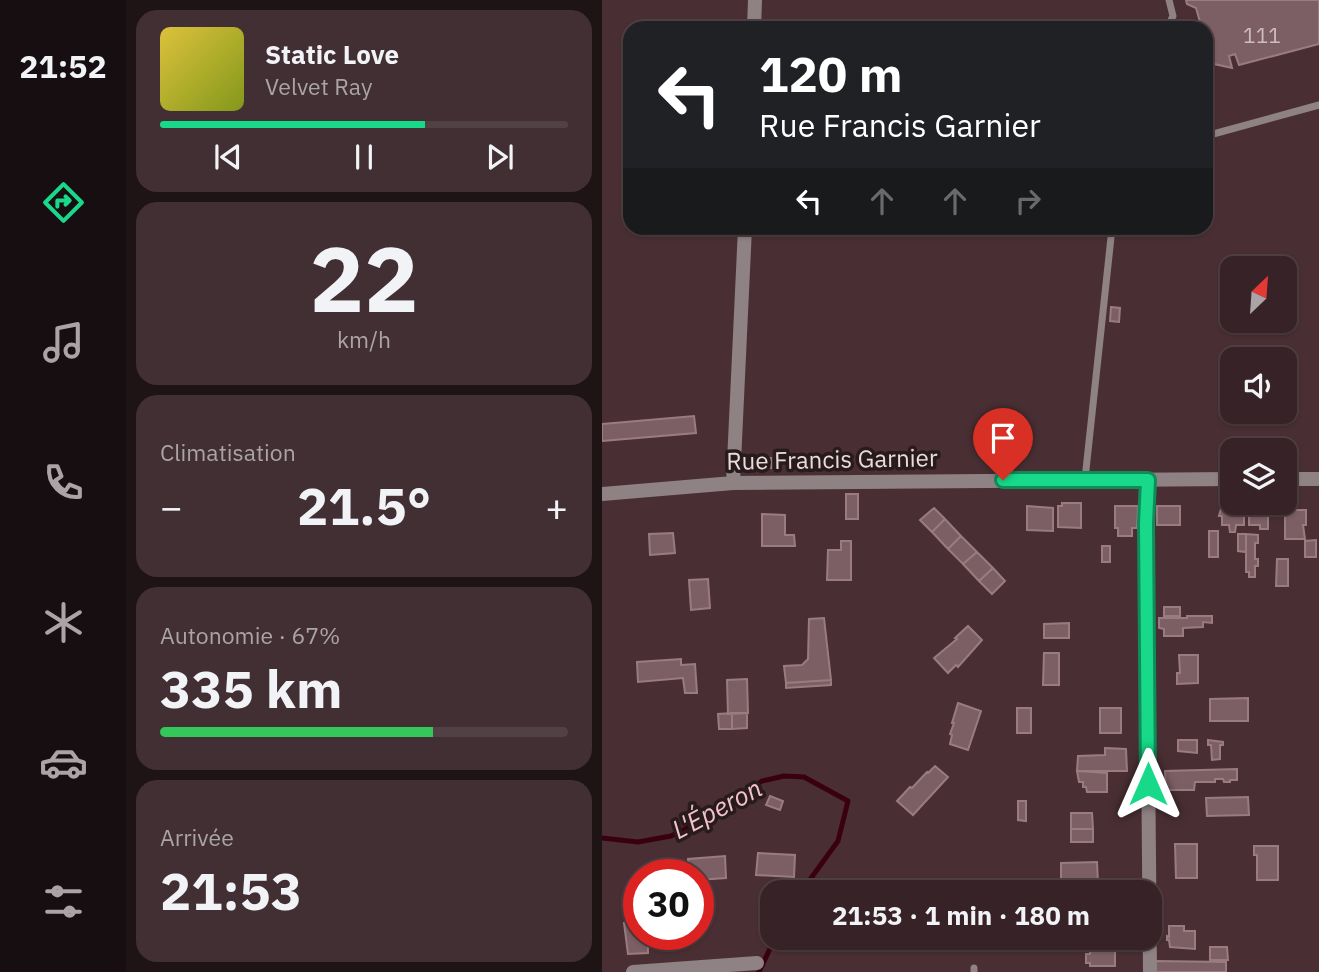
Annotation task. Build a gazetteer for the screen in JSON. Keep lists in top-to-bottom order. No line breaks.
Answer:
{"streets":{"street":["Rue Francis Garnier"]},"water":["L'Éperon"],"house_numbers":["111"],"north":"top right","page":{"tabs":"21:52","turn":["120 m","Rue Francis Garnier"],"song":["Static Love","Velvet Ray"],"tile":[["22","km/h"],"Climatisation",["Autonomie · 67%","335 km"],["Arrivée","21:53"]],"heat":["−","21.5°","+"],"limit":"30","trip":"21:53 · 1 min · 180 m"}}
